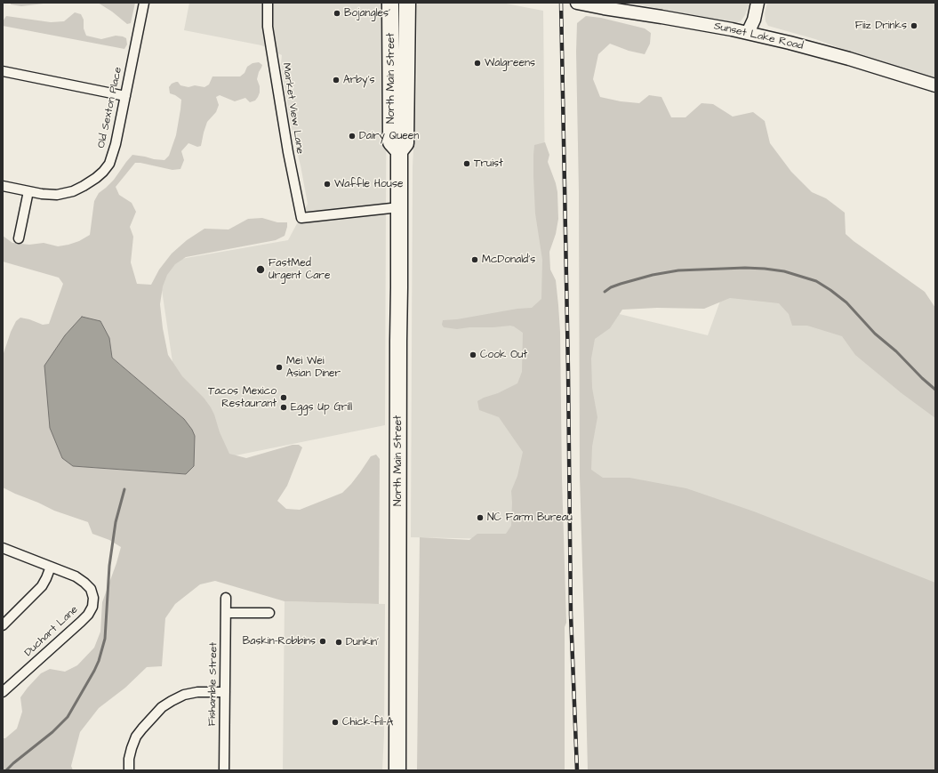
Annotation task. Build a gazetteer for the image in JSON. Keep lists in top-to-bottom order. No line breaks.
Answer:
{"streets":{"highway":["North Main Street"],"main road":["Sunset Lake Road"],"street":["Old Sexton Place","Market View Lane","Duchart Lane","Fishamble Street"]},"crossings":[["North Main Street","Market View Lane"]],"places":["Bojangles'","Fiiz Drinks","Walgreens","Arby's","Dairy Queen","Truist","Waffle House","McDonald's","FastMed Urgent Care","Cook Out","Mei Wei Asian Diner","Tacos Mexico Restaurant","Eggs Up Grill","NC Farm Bureau","Baskin-Robbins","Dunkin'","Chick-fil-A"]}
